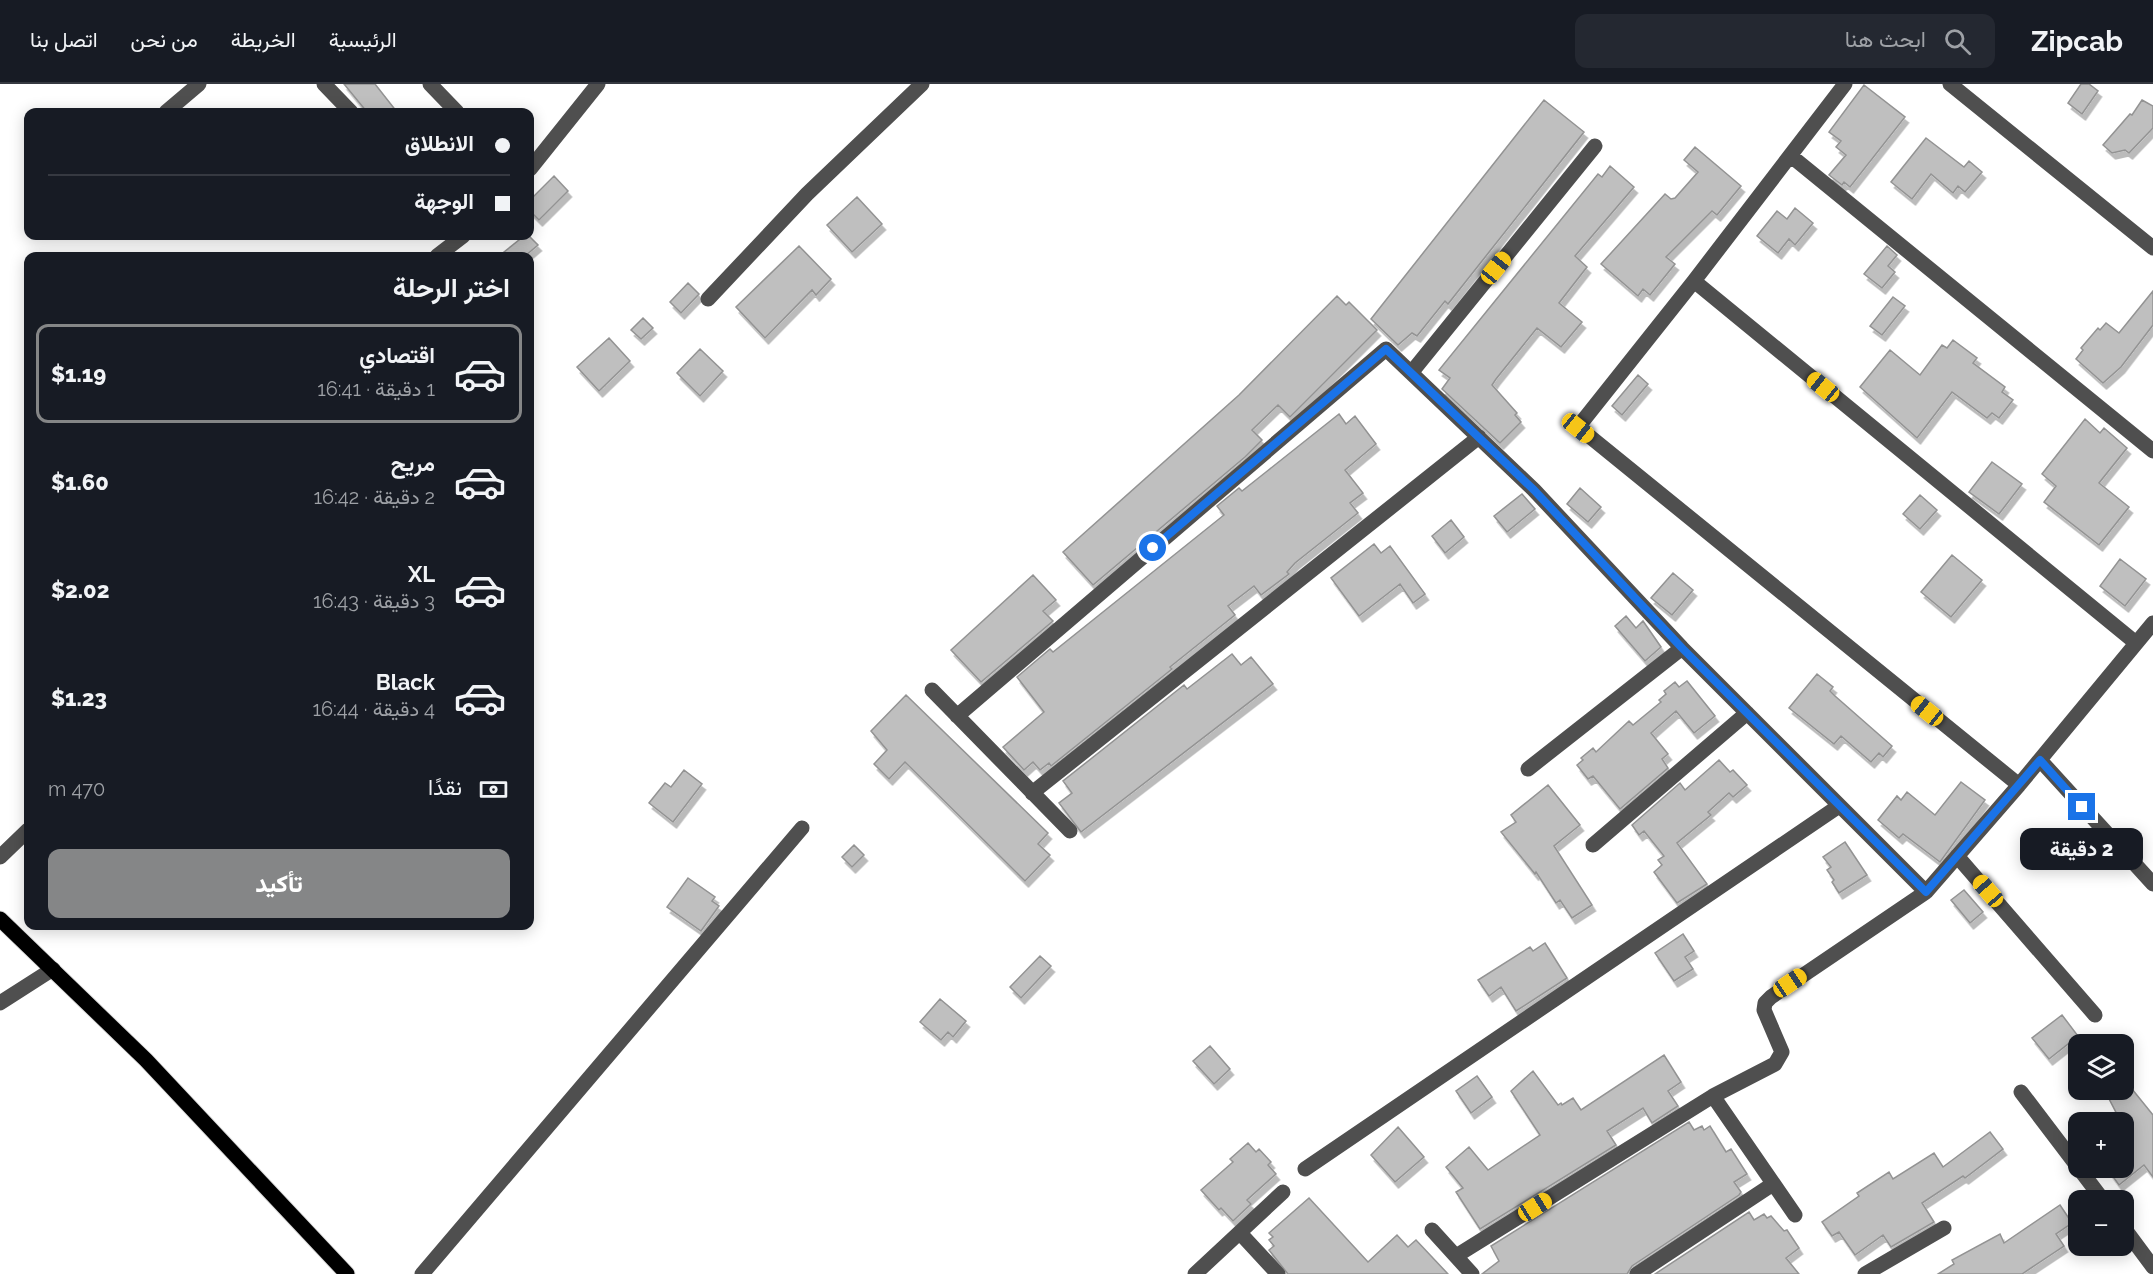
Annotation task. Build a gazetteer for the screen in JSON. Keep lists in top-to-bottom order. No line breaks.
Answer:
{"page":{"header":"Zipcab","search":"ابحث هنا","nav":["الرئيسية","الخريطة","من نحن","اتصل بنا"],"banner":["الانطلاق","الوجهة"],"heading":"اختر الرحلة","list":[{"name":"اقتصادي","note":"1 دقيقة · 16:41","value":"$1.19"},{"name":"مريح","note":"2 دقيقة · 16:42","value":"$1.60"},{"name":"XL","note":"3 دقيقة · 16:43","value":"$2.02"},{"name":"Black","note":"4 دقيقة · 16:44","value":"$1.23"}],"pay":["نقدًا","470 m"],"bubble":"2 دقيقة","buttons":"تأكيد","map_buttons":["+","−"]}}
